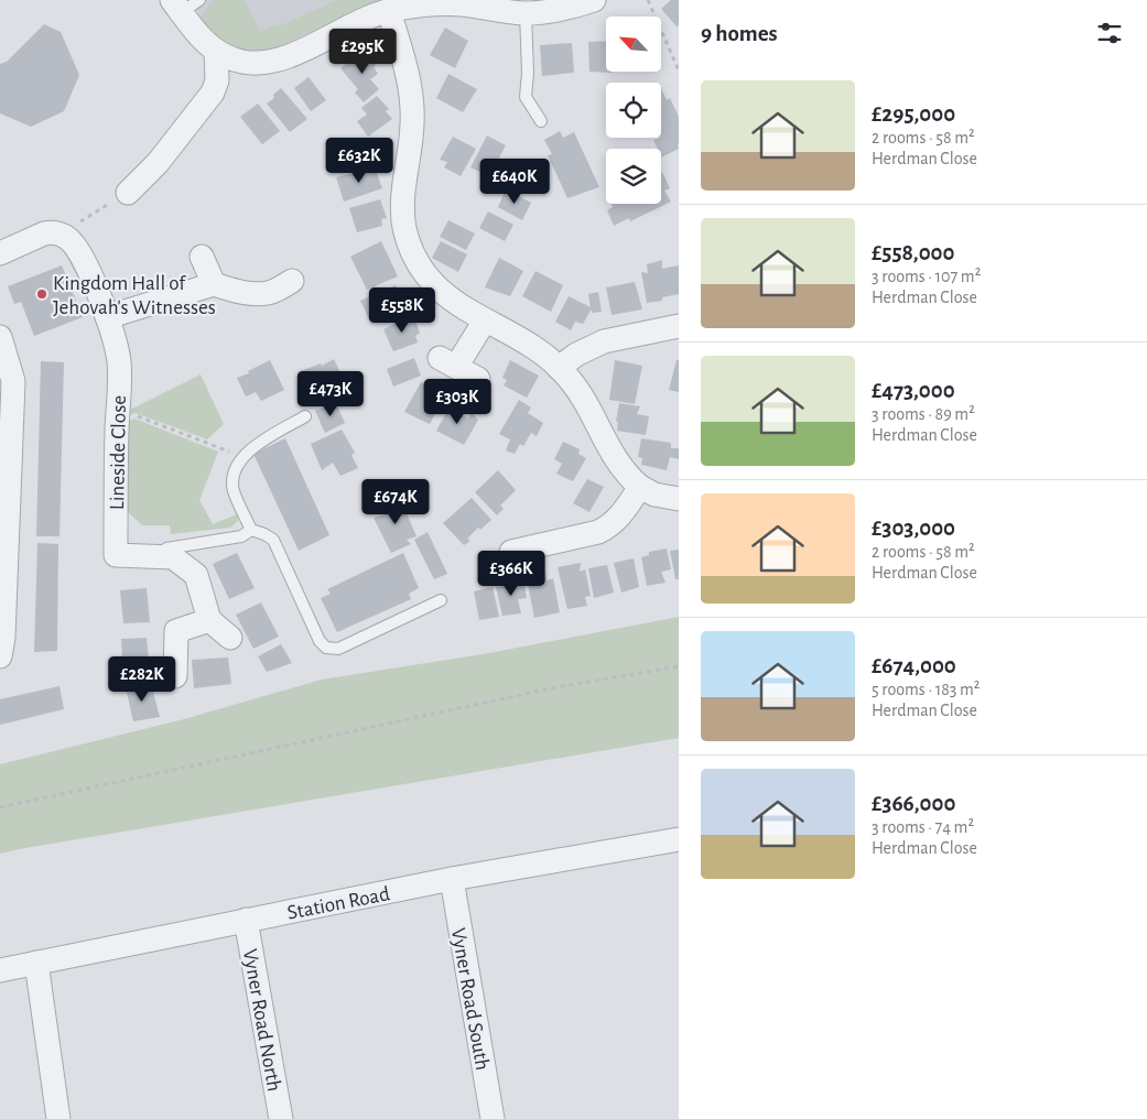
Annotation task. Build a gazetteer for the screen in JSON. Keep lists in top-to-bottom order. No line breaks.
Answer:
{"streets":{"street":["Lineside Close","Station Road","Vyner Road South","Vyner Road North"]},"crossings":[["Station Road","Vyner Road South"],["Station Road","Vyner Road North"]],"places":["Kingdom Hall of Jehovah's Witnesses"],"north":"top left","page":{"heading":"9 homes","price":["£295K","£632K","£640K","£558K","£473K","£303K","£674K","£366K","£282K"],"list":[{"name":"£295,000","note":"2 rooms · 58 m² · Herdman Close"},{"name":"£558,000","note":"3 rooms · 107 m² · Herdman Close"},{"name":"£473,000","note":"3 rooms · 89 m² · Herdman Close"},{"name":"£303,000","note":"2 rooms · 58 m² · Herdman Close"},{"name":"£674,000","note":"5 rooms · 183 m² · Herdman Close"},{"name":"£366,000","note":"3 rooms · 74 m² · Herdman Close"}]}}
